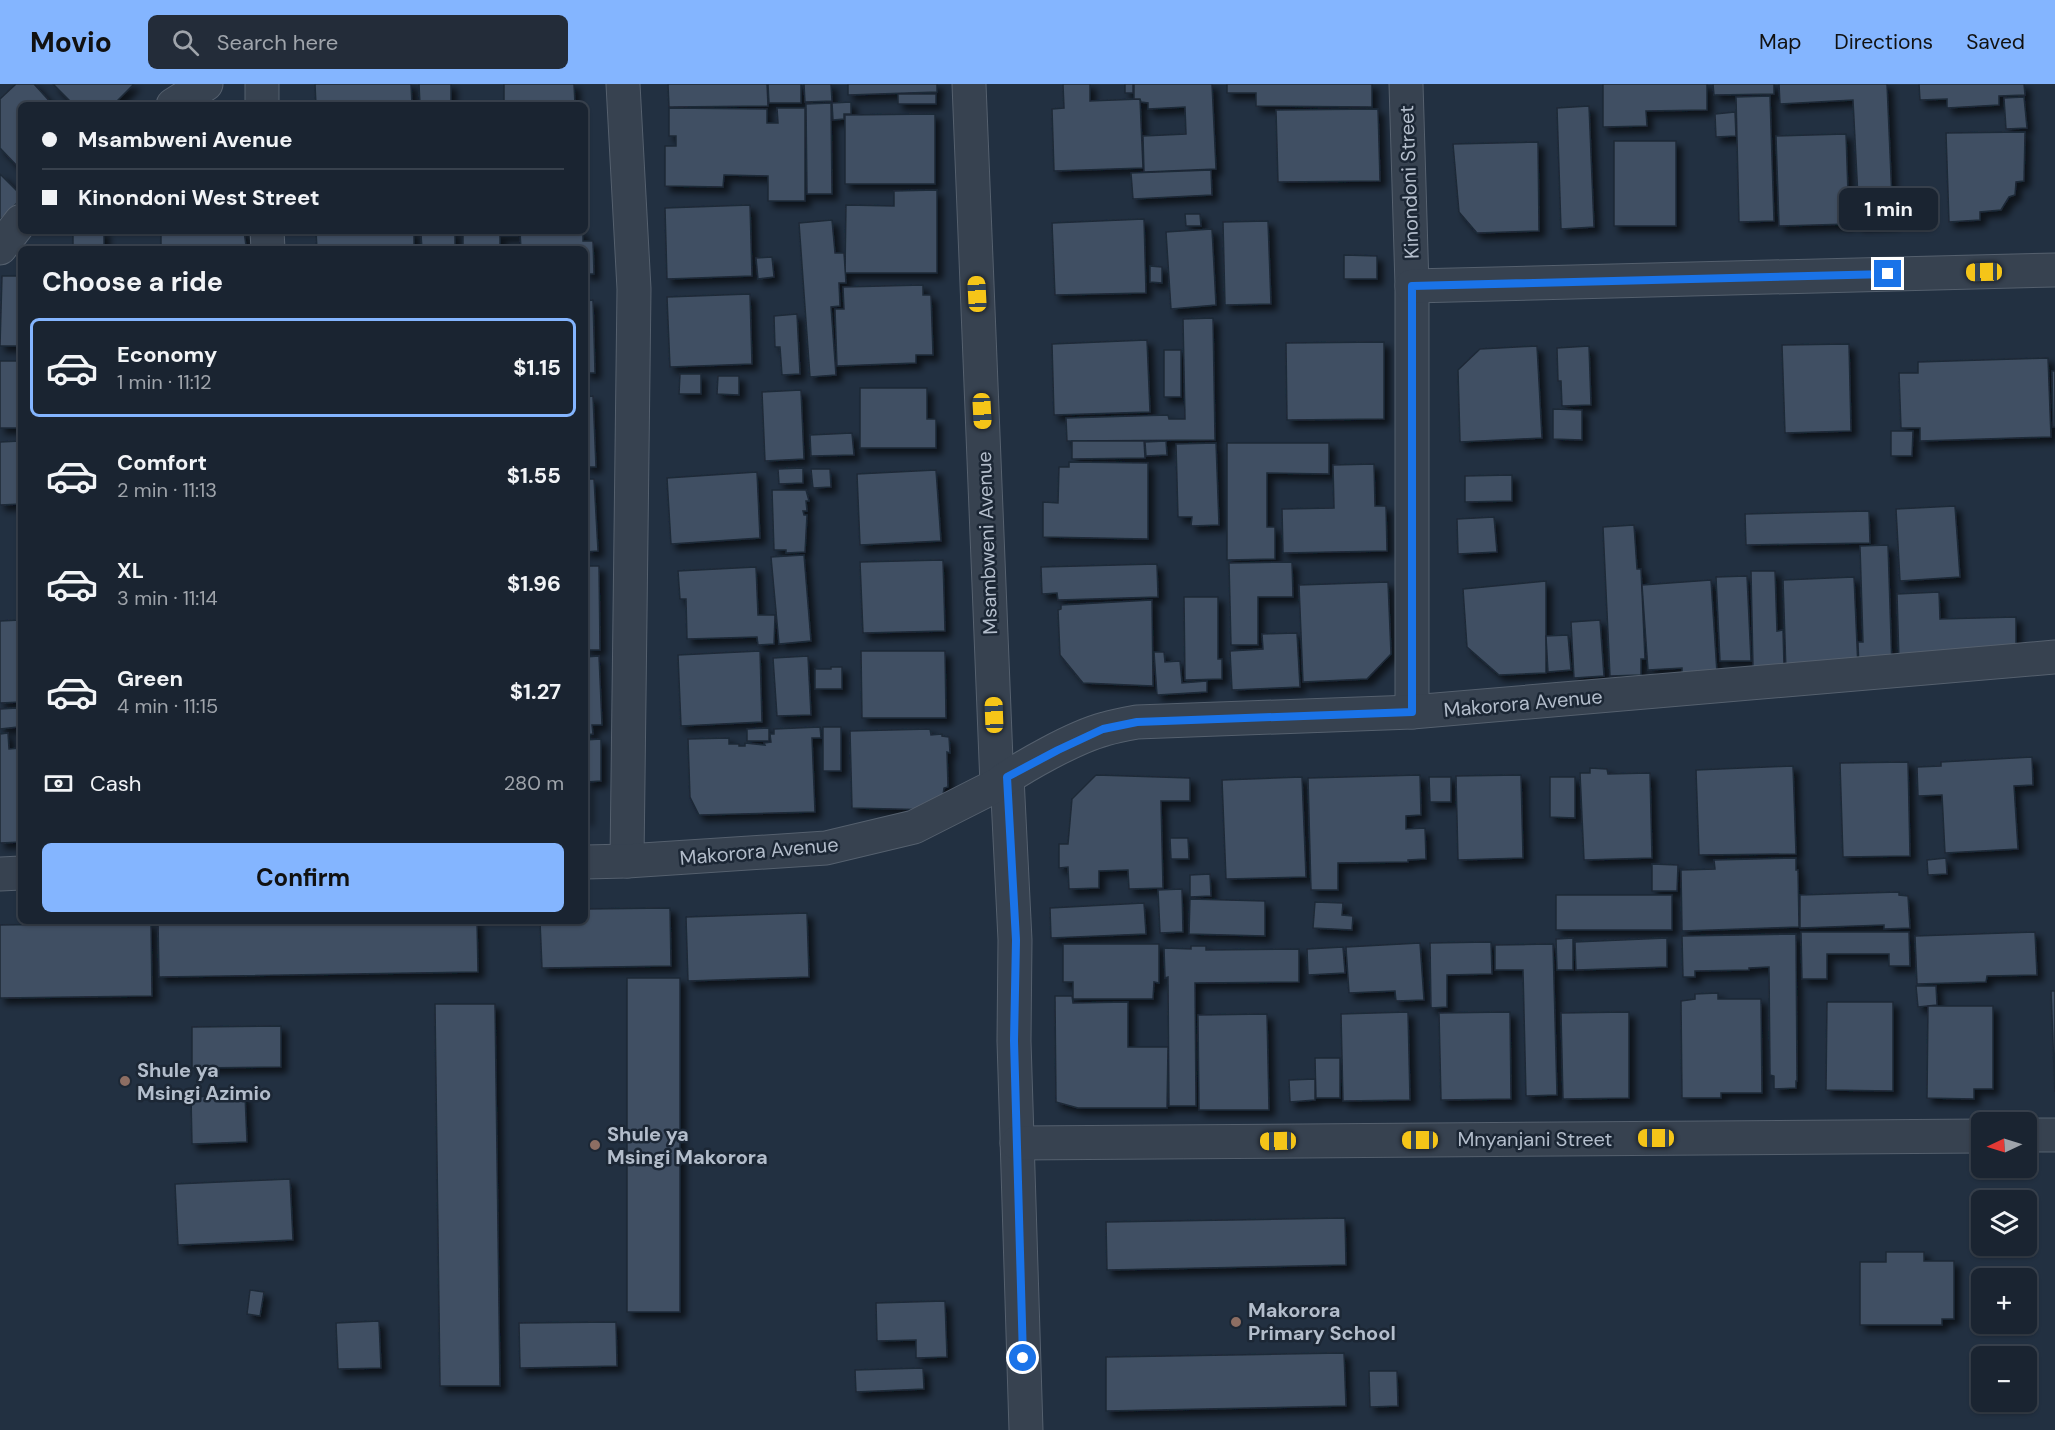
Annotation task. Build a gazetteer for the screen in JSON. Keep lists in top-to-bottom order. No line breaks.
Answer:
{"streets":{"street":["Kinondoni Street","Msambweni Avenue","Makorora Avenue","Mnyanjani Street"]},"crossings":[["Kinondoni Street","Makorora Avenue"],["Msambweni Avenue","Makorora Avenue"],["Msambweni Avenue","Mnyanjani Street"]],"places":["Shule ya Msingi Azimio","Shule ya Msingi Makorora","Makorora Primary School"],"north":"left","page":{"header":"Movio","search":"Search here","nav":["Map","Directions","Saved"],"banner":["Msambweni Avenue","Kinondoni West Street"],"bubble":"1 min","heading":"Choose a ride","list":[{"name":"Economy","note":"1 min · 11:12","value":"$1.15"},{"name":"Comfort","note":"2 min · 11:13","value":"$1.55"},{"name":"XL","note":"3 min · 11:14","value":"$1.96"},{"name":"Green","note":"4 min · 11:15","value":"$1.27"}],"pay":["Cash","280 m"],"buttons":"Confirm","map_buttons":["+","−"]}}
